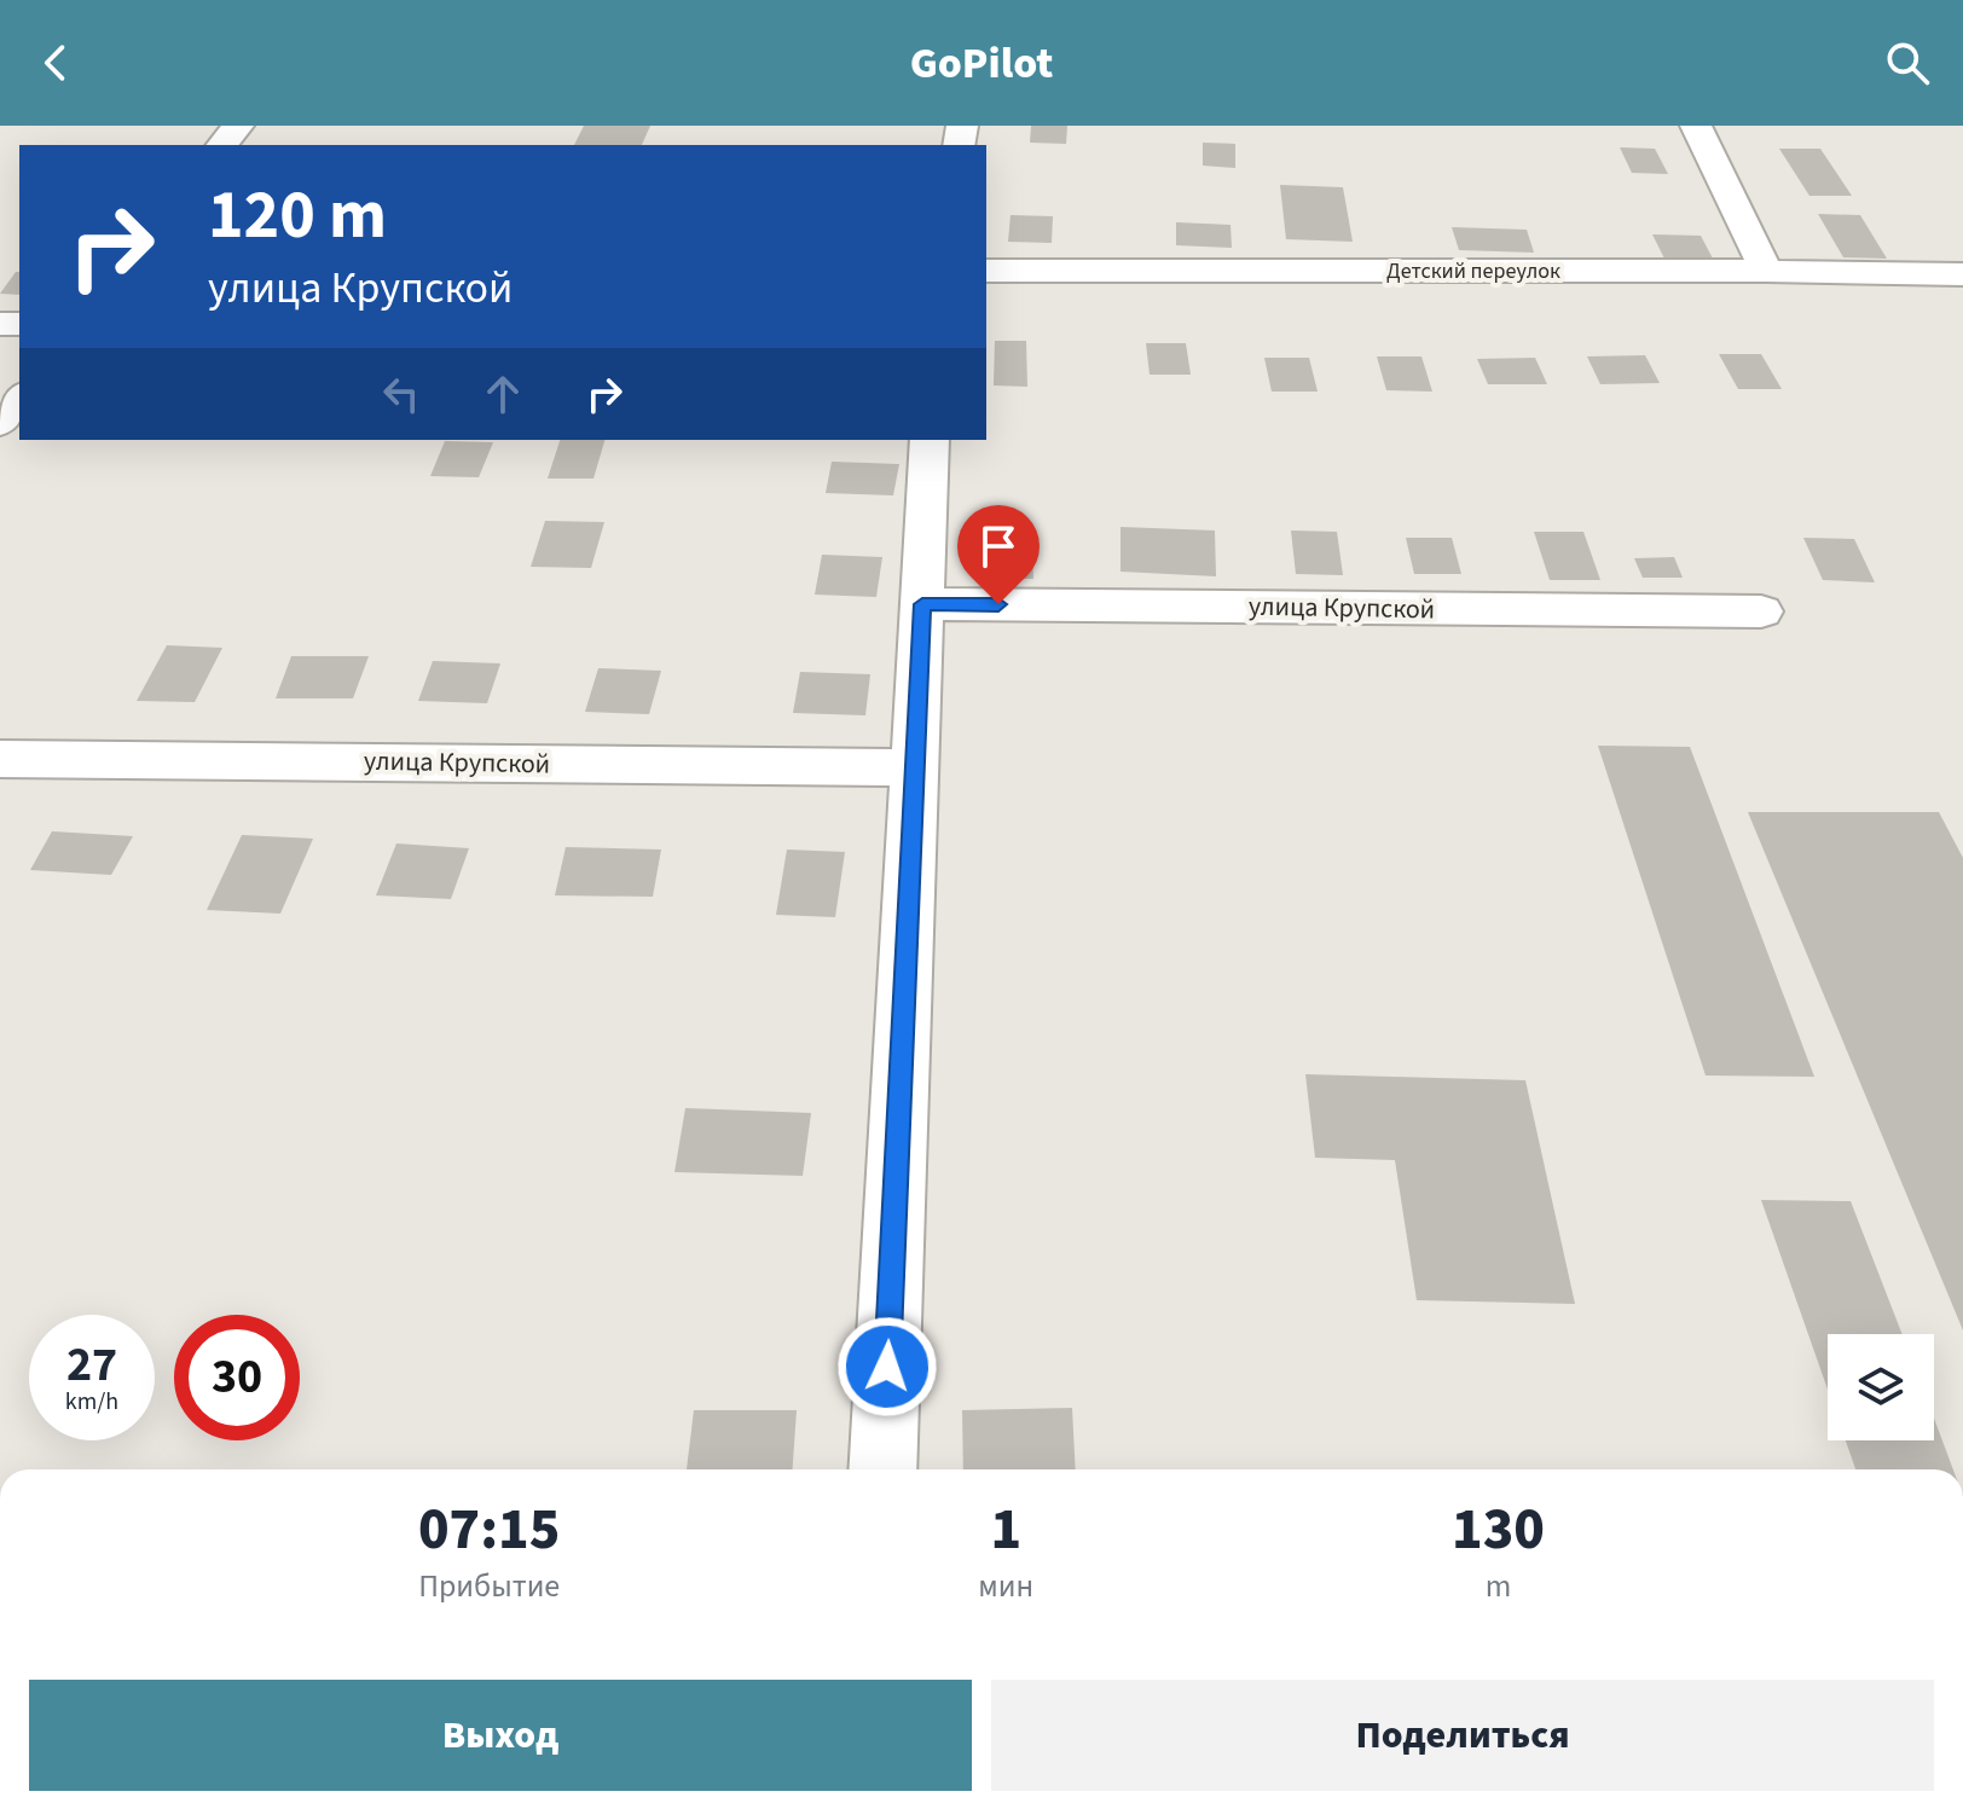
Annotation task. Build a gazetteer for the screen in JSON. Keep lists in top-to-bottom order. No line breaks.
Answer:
{"streets":{"street":["Детский переулок","улица Крупской"]},"page":{"header":"GoPilot","turn":["120 m","улица Крупской"],"speed":"27 km/h","limit":"30","eta":["07:15","Прибытие","1","мин","130","m"],"buttons":["Выход","Поделиться"]}}
